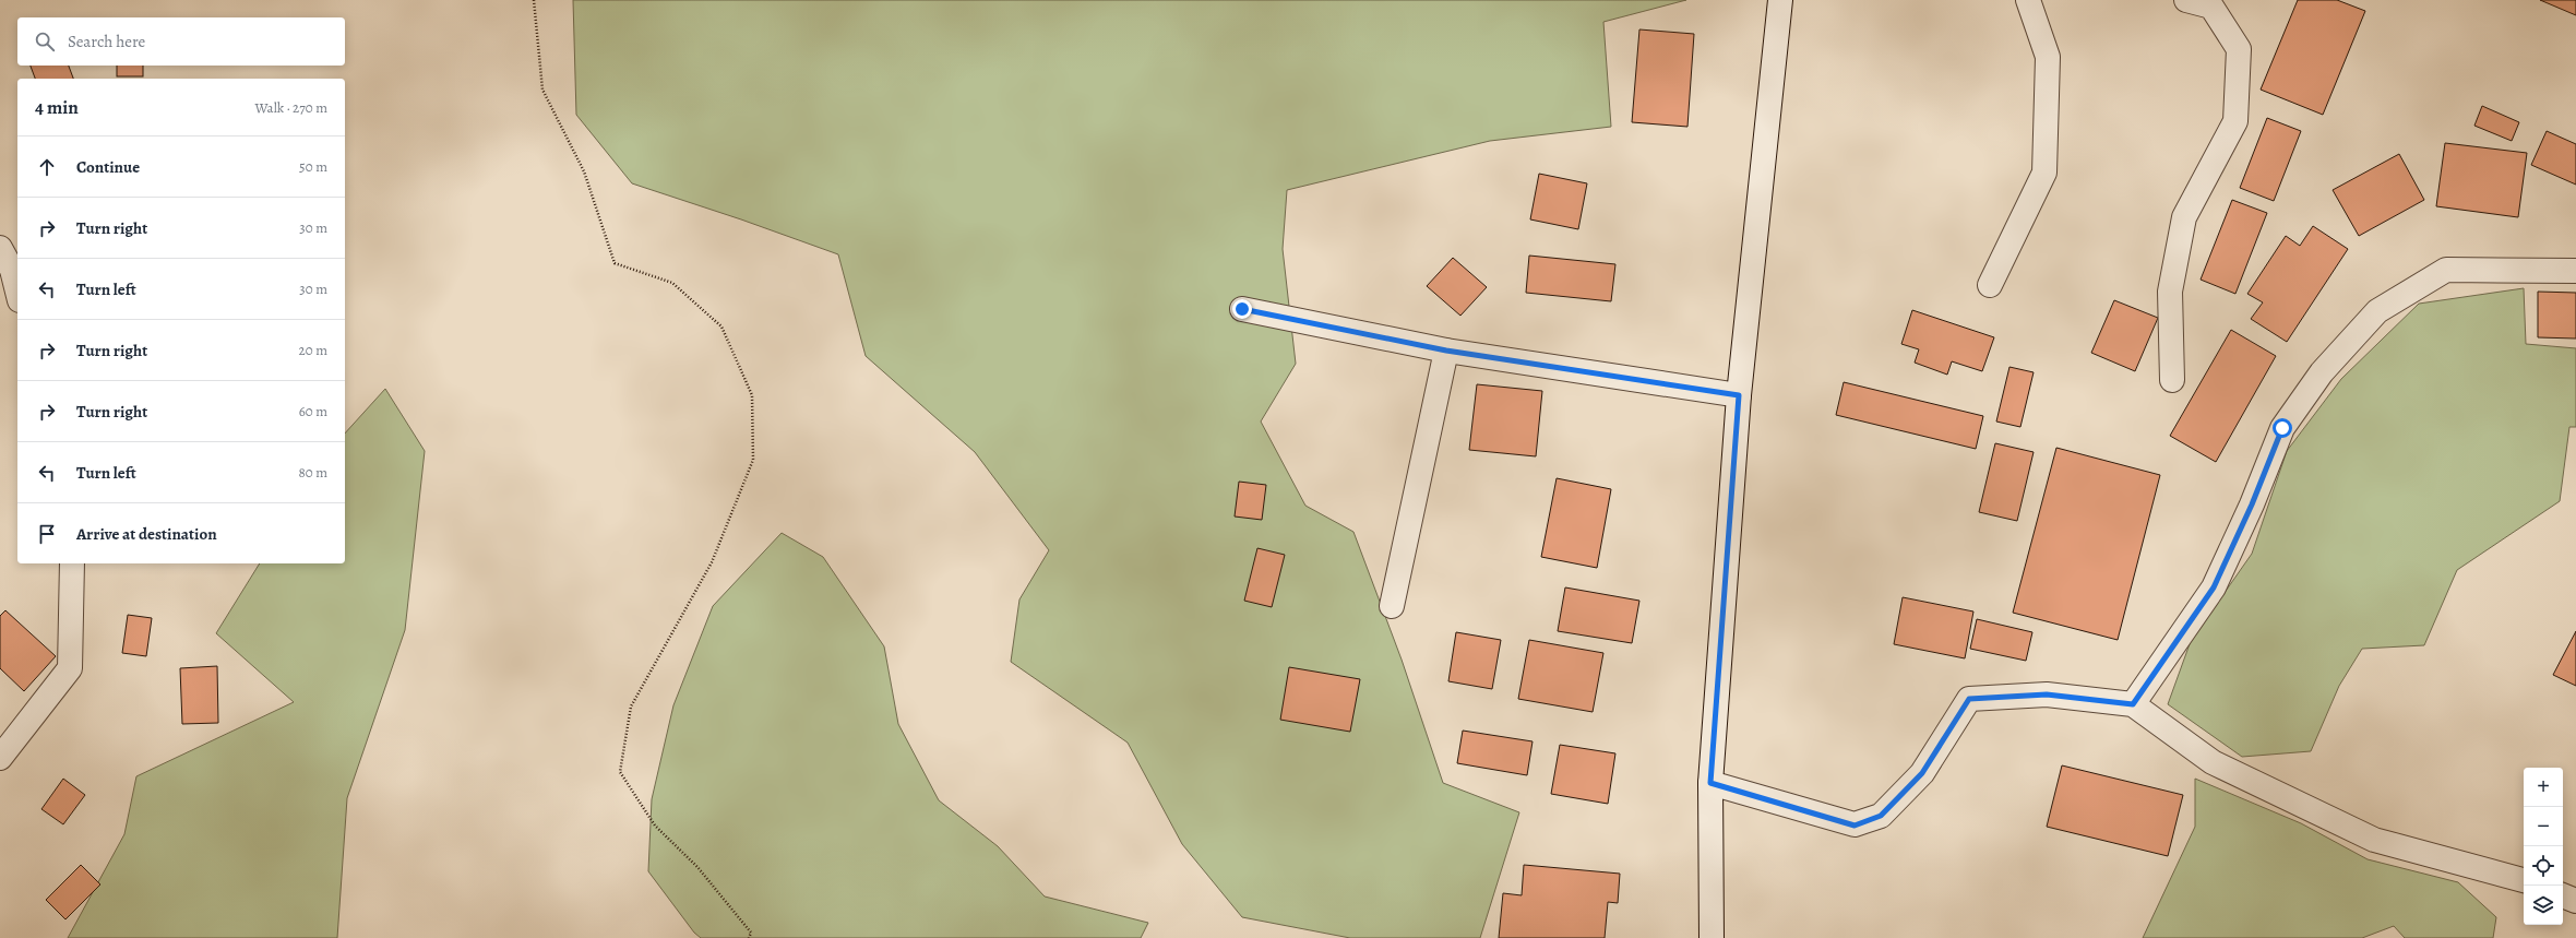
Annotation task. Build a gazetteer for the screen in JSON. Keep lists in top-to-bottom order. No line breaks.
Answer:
{"page":{"search":"Search here","heading":["4 min","Walk · 270 m"],"list":[["Continue","50 m"],["Turn right","30 m"],["Turn left","30 m"],["Turn right","20 m"],["Turn right","60 m"],["Turn left","80 m"],"Arrive at destination"],"map_buttons":["+","−"]}}
